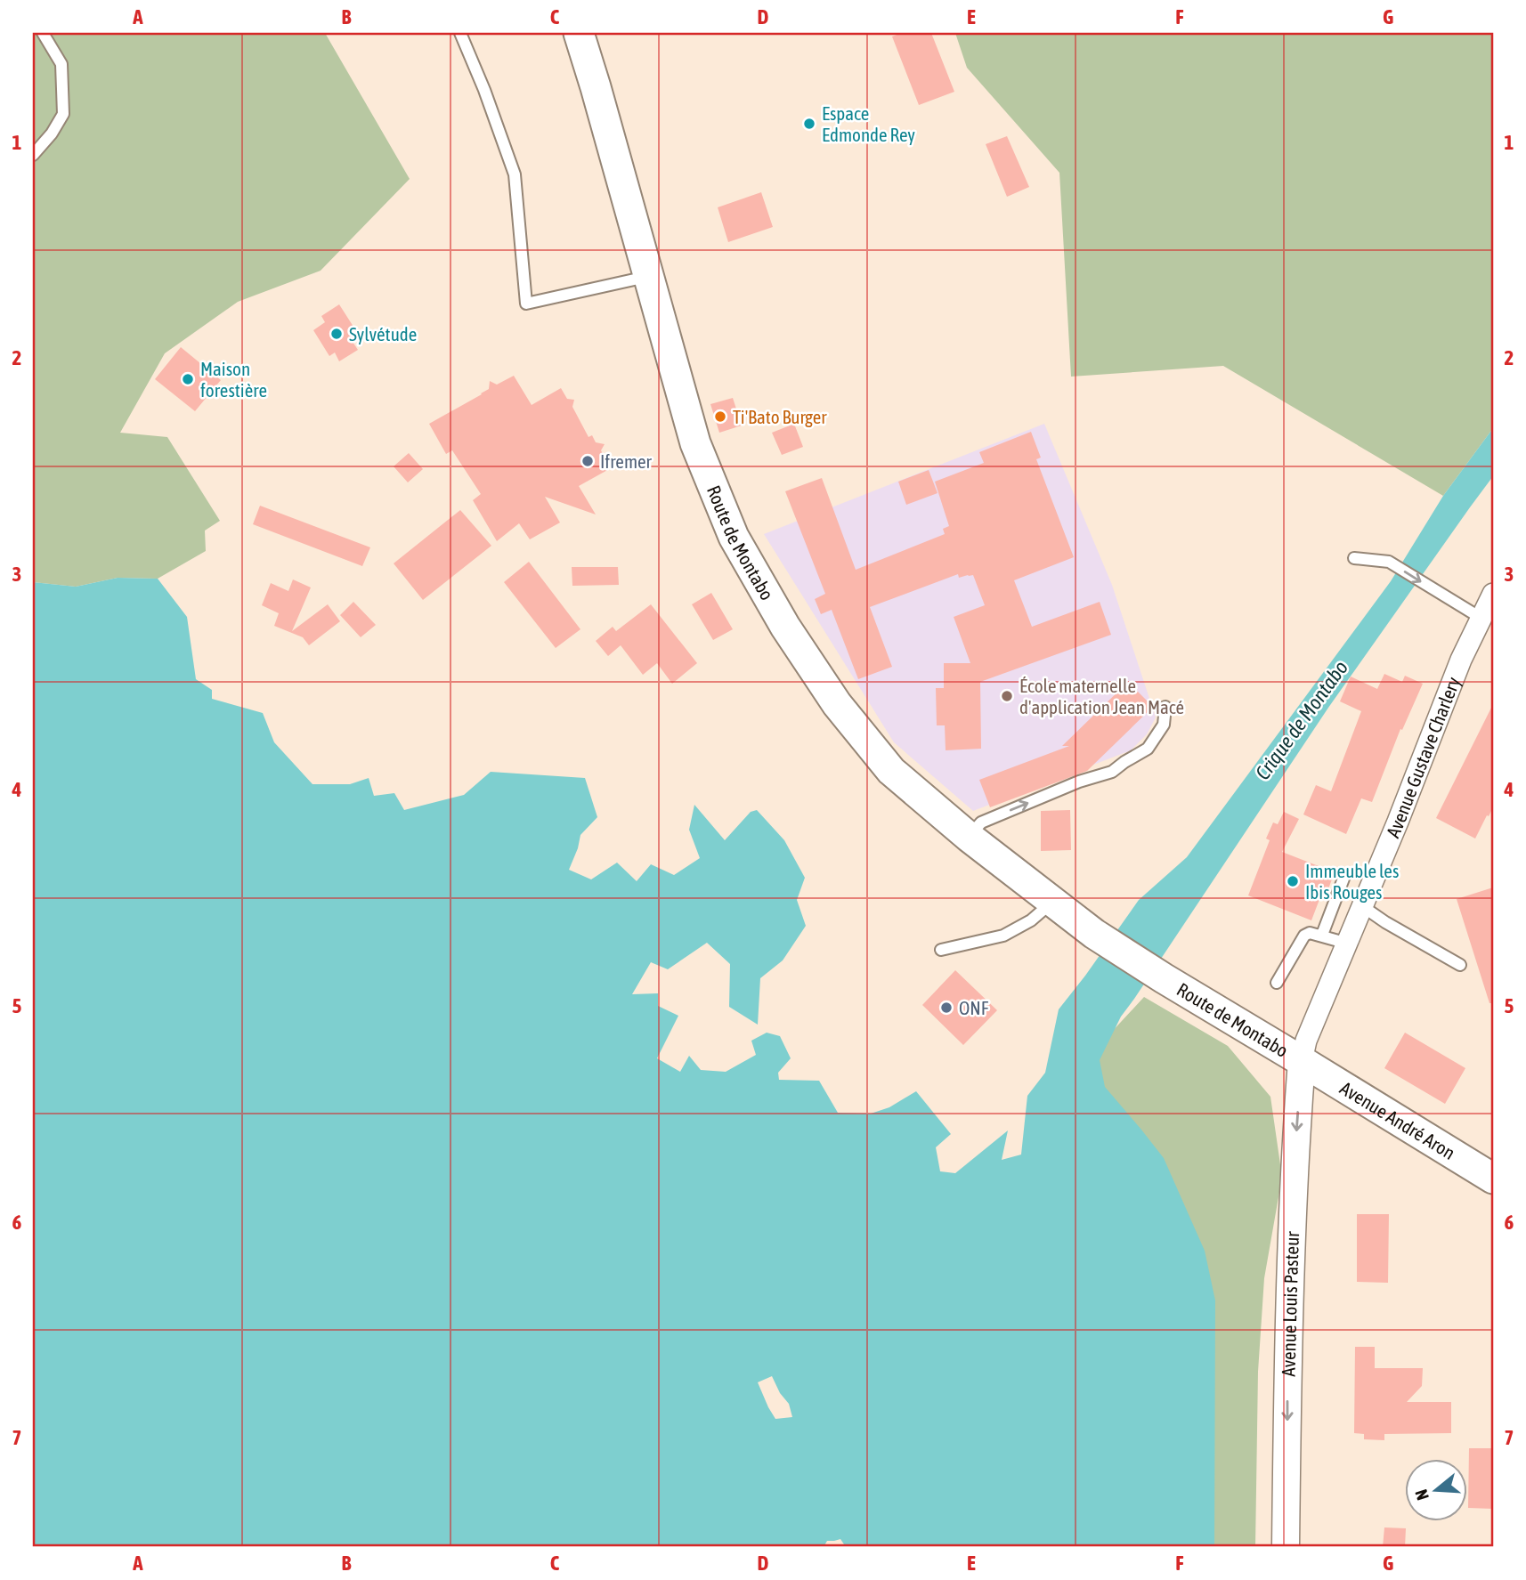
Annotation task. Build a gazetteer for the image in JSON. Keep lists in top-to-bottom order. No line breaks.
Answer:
{"streets":{"main road":["Route de Montabo","Avenue André Aron"],"street":["Avenue Gustave Charlery","Avenue Louis Pasteur"]},"crossings":[["Route de Montabo","Avenue Gustave Charlery"],["Route de Montabo","Avenue André Aron"],["Route de Montabo","Avenue Louis Pasteur"],["Avenue Gustave Charlery","Avenue André Aron"],["Avenue Gustave Charlery","Avenue Louis Pasteur"],["Avenue André Aron","Avenue Louis Pasteur"]],"one_way":["Avenue Louis Pasteur"],"water":["Crique de Montabo"],"places":["Espace Edmonde Rey","Sylvétude","Maison forestière","Ti'Bato Burger","Ifremer","École maternelle d'application Jean Macé","Immeuble les Ibis Rouges","ONF"],"north":"left","grid":{"columns":["A","B","C","D","E","F","G"],"rows":["1","2","3","4","5","6","7"]}}
